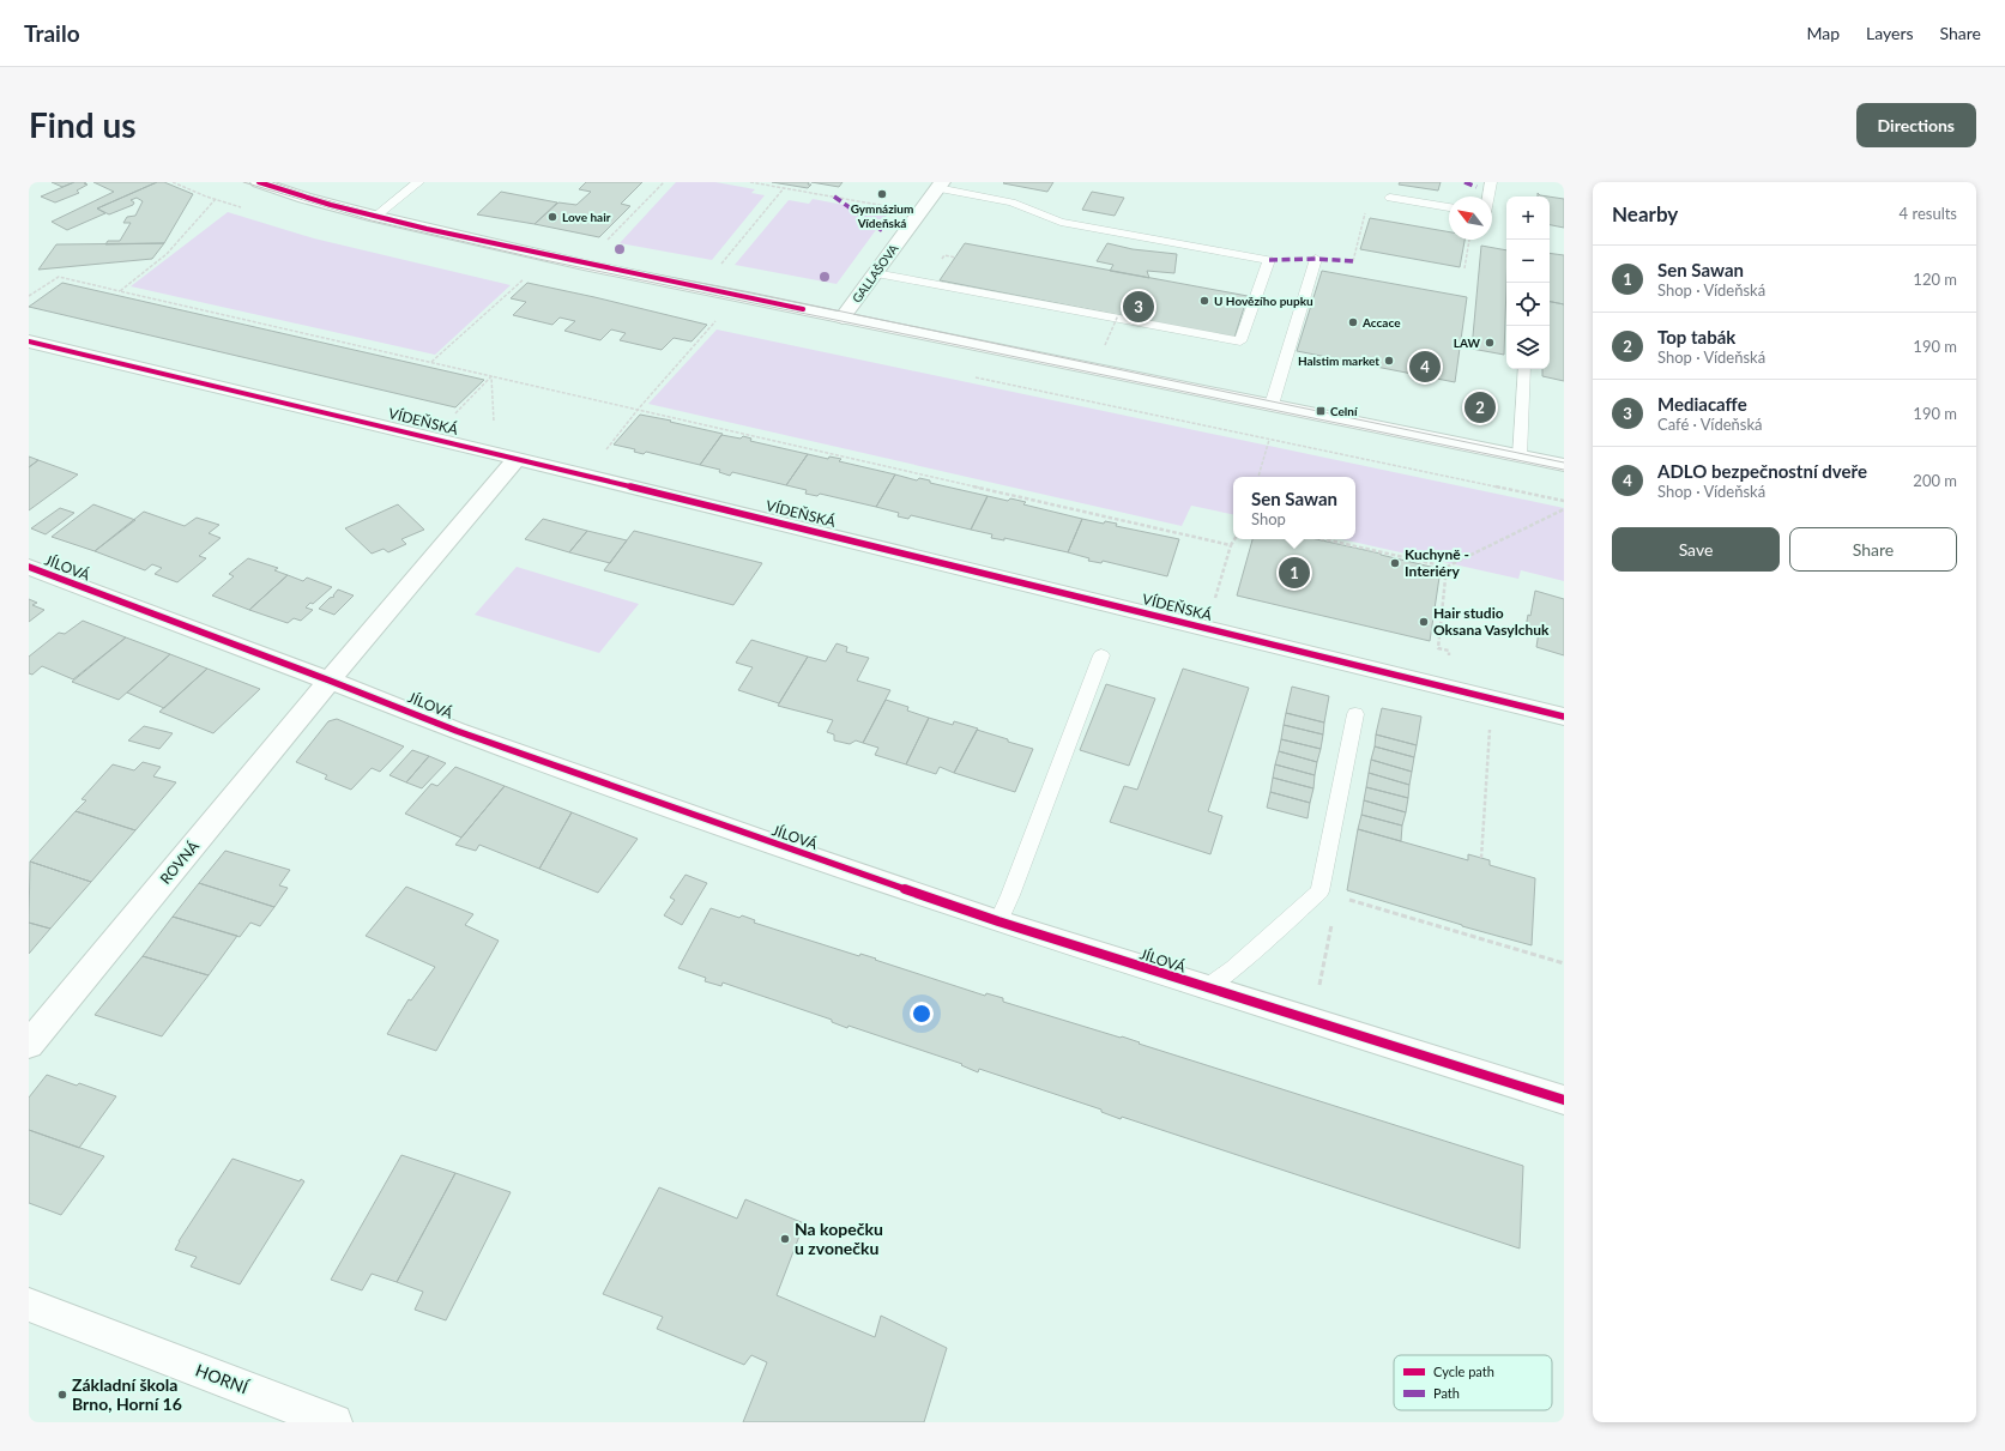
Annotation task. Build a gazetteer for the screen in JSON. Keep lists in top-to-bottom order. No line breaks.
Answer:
{"streets":{"street":["GALLAŠOVA","VÍDEŇSKÁ","JÍLOVÁ","ROVNÁ","HORNÍ"]},"crossings":[["JÍLOVÁ","ROVNÁ"]],"places":{"other":["Gymnázium Vídeňská","Love hair","U Hovězího pupku","Accace","LAW","Halstim market","Kuchyně - Interiéry","Hair studio Oksana Vasylchuk","Na kopečku u zvonečku","Základní škola Brno, Horní 16"],"transit":["Celní"]},"legend":["Cycle path","Path"],"north":"top left","page":{"header":"Trailo","nav":["Map","Layers","Share"],"buttons":["Directions",["Save","Share"]],"title":"Find us","heading":["Nearby","4 results"],"map_buttons":["+","−"],"list":[{"mark":"1","name":"Sen Sawan","note":"Shop · Vídeňská","value":"120 m"},{"mark":"2","name":"Top tabák","note":"Shop · Vídeňská","value":"190 m"},{"mark":"3","name":"Mediacaffe","note":"Café · Vídeňská","value":"190 m"},{"mark":"4","name":"ADLO bezpečnostní dveře","note":"Shop · Vídeňská","value":"200 m"}],"pins":["3","4","2","1"],"popup":["Sen Sawan","Shop"]}}
